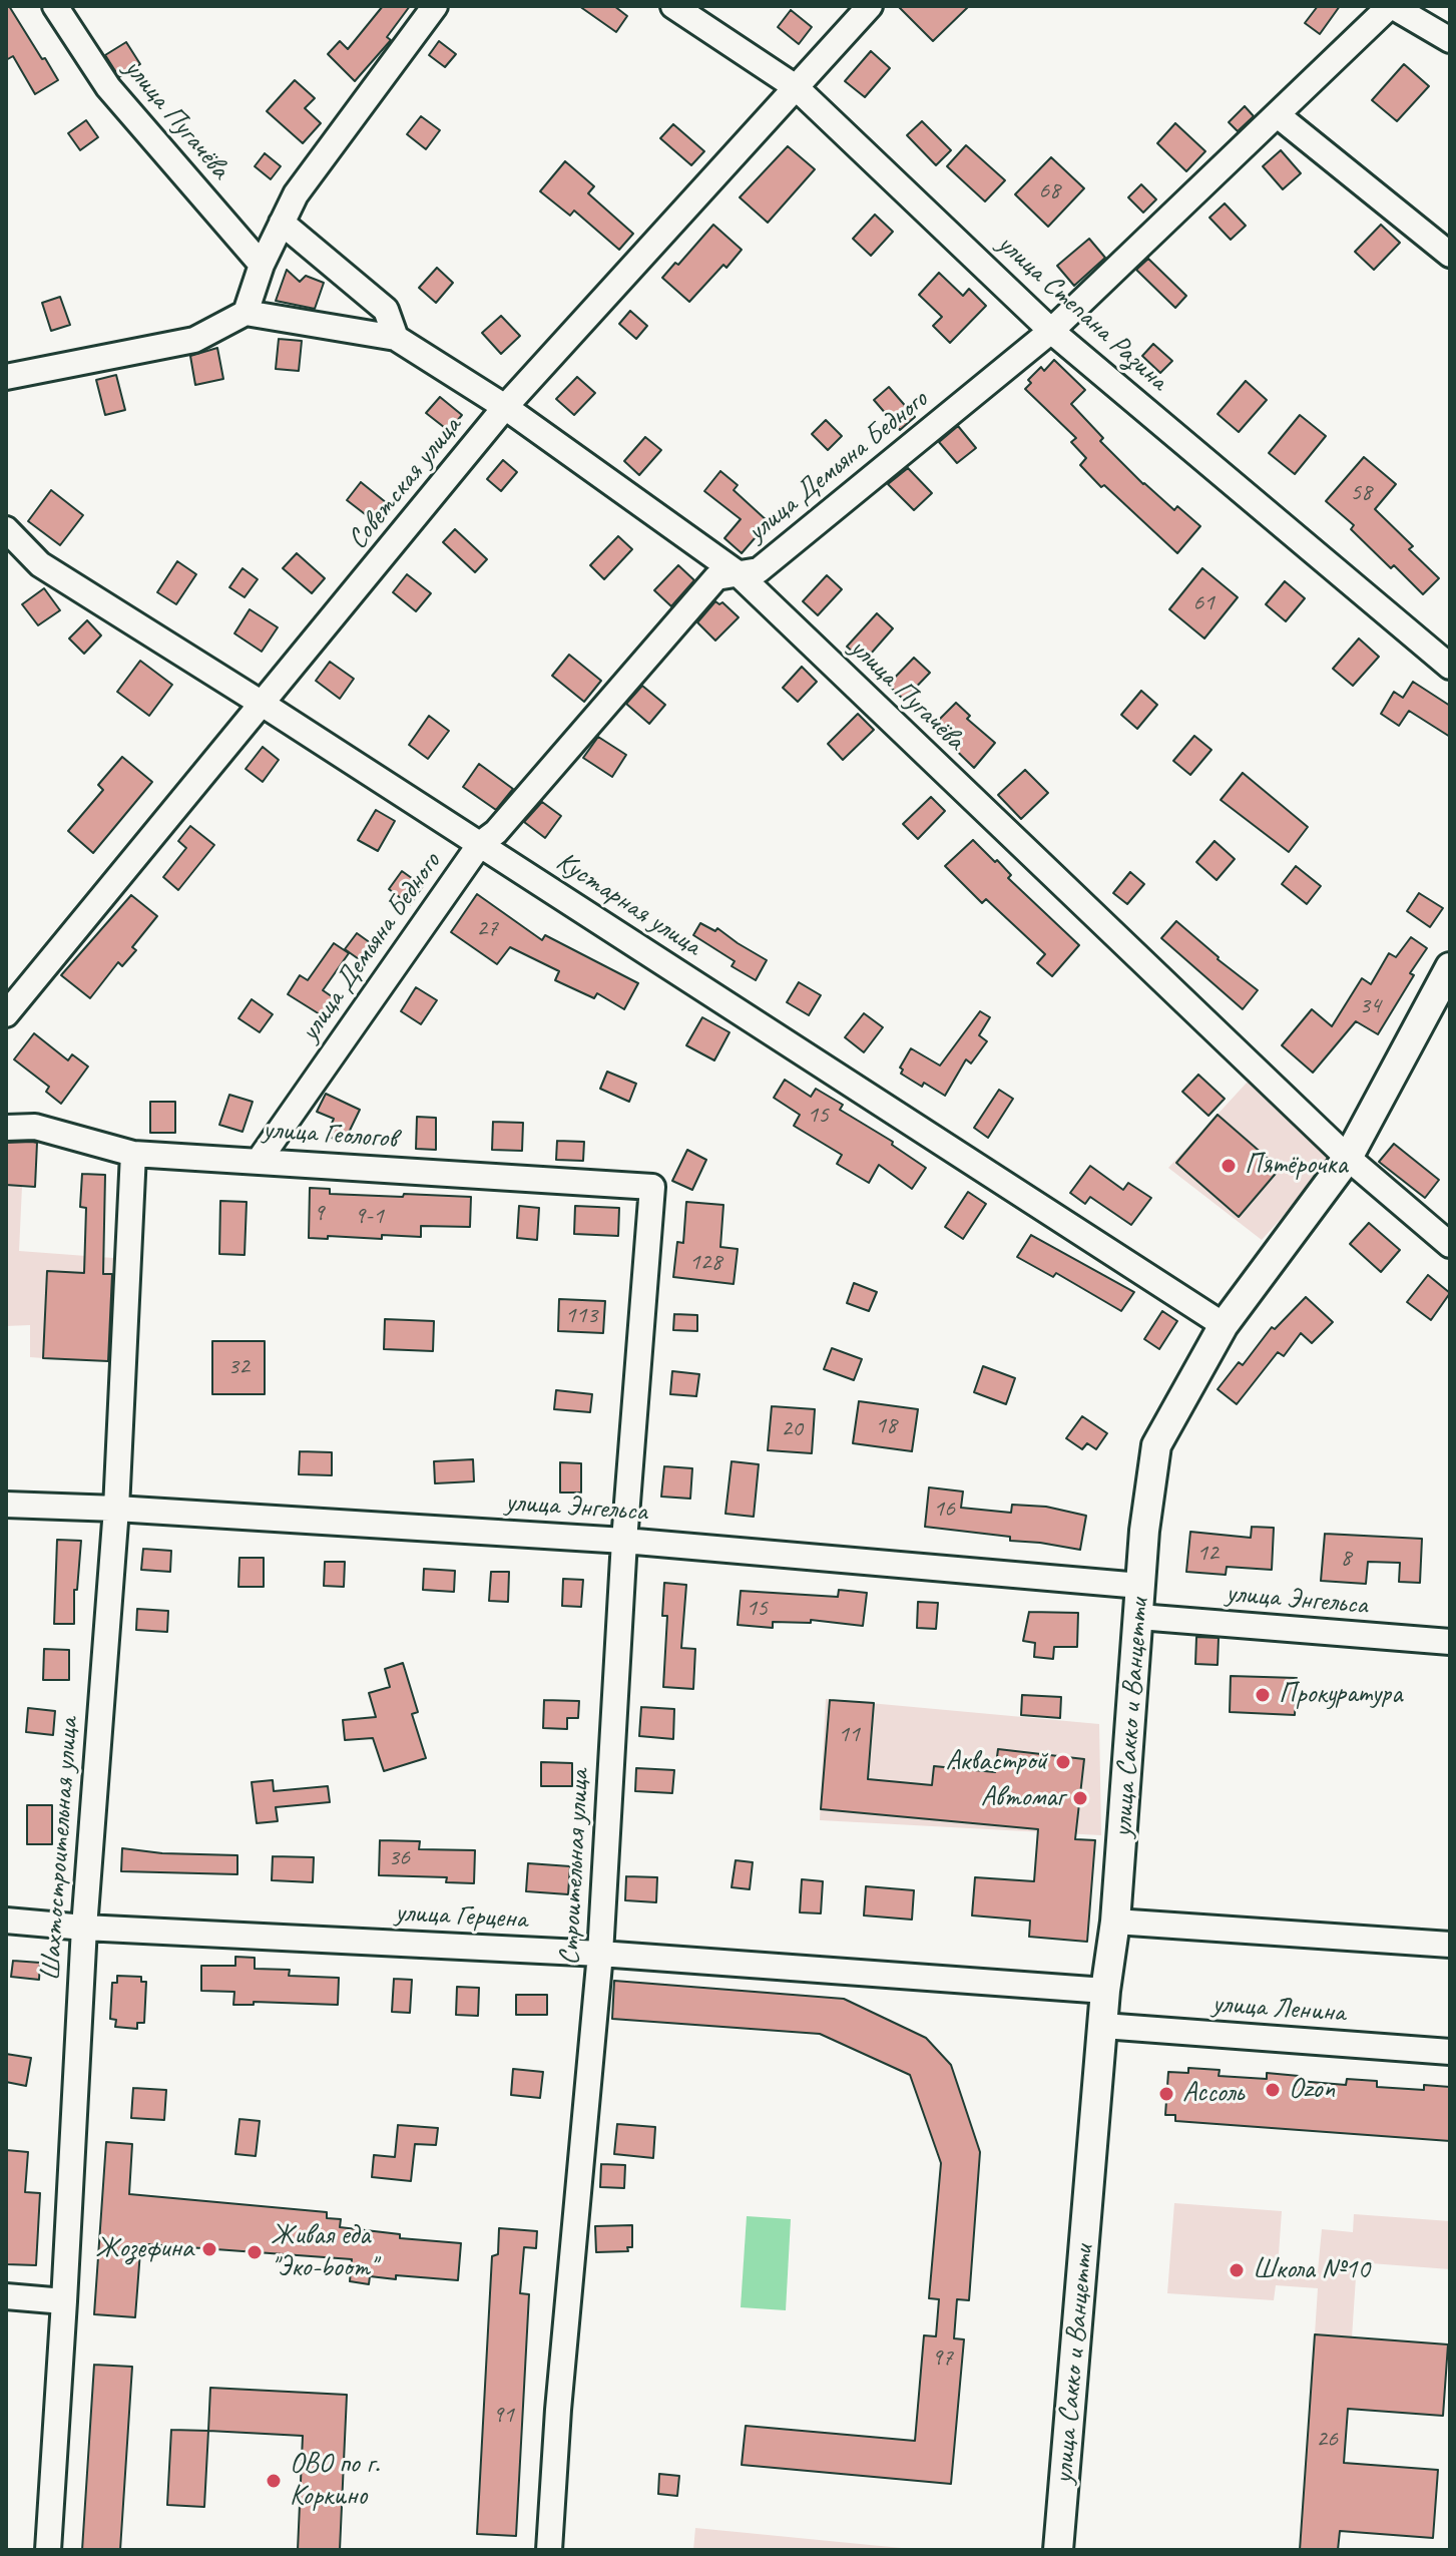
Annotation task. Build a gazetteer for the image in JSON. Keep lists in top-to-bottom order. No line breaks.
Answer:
{"streets":{"street":["улица Пугачёва","улица Степана Разина","улица Демьяна Бедного","Советская улица","Кустарная улица","улица Геологов","улица Энгельса","улица Сакко и Ванцетти","Шахтостроительная улица","Строительная улица","улица Герцена","улица Ленина"]},"crossings":[["улица Пугачёва","улица Демьяна Бедного"],["улица Пугачёва","Советская улица"],["улица Пугачёва","улица Сакко и Ванцетти"],["улица Степана Разина","улица Демьяна Бедного"],["улица Степана Разина","Советская улица"],["улица Демьяна Бедного","Кустарная улица"],["улица Демьяна Бедного","улица Геологов"],["Советская улица","Кустарная улица"],["Кустарная улица","улица Сакко и Ванцетти"],["улица Геологов","Шахтостроительная улица"],["улица Геологов","Строительная улица"],["улица Энгельса","улица Сакко и Ванцетти"],["улица Энгельса","Шахтостроительная улица"],["улица Энгельса","Строительная улица"],["улица Сакко и Ванцетти","улица Герцена"],["улица Сакко и Ванцетти","улица Ленина"],["Шахтостроительная улица","улица Герцена"],["Строительная улица","улица Герцена"]],"places":["Пятёрочка","Прокуратура","Аквастрой","Автомаг","Ozon","Ассоль","Жозефина","Живая еда \"Эко-boom\"","Школа №10","ОВО по г. Коркино"],"house_numbers":["68","58","61","27","34","15","9","9-1","128","113","32","18","20","16","12","8","15","11","36","97","91","26"]}
